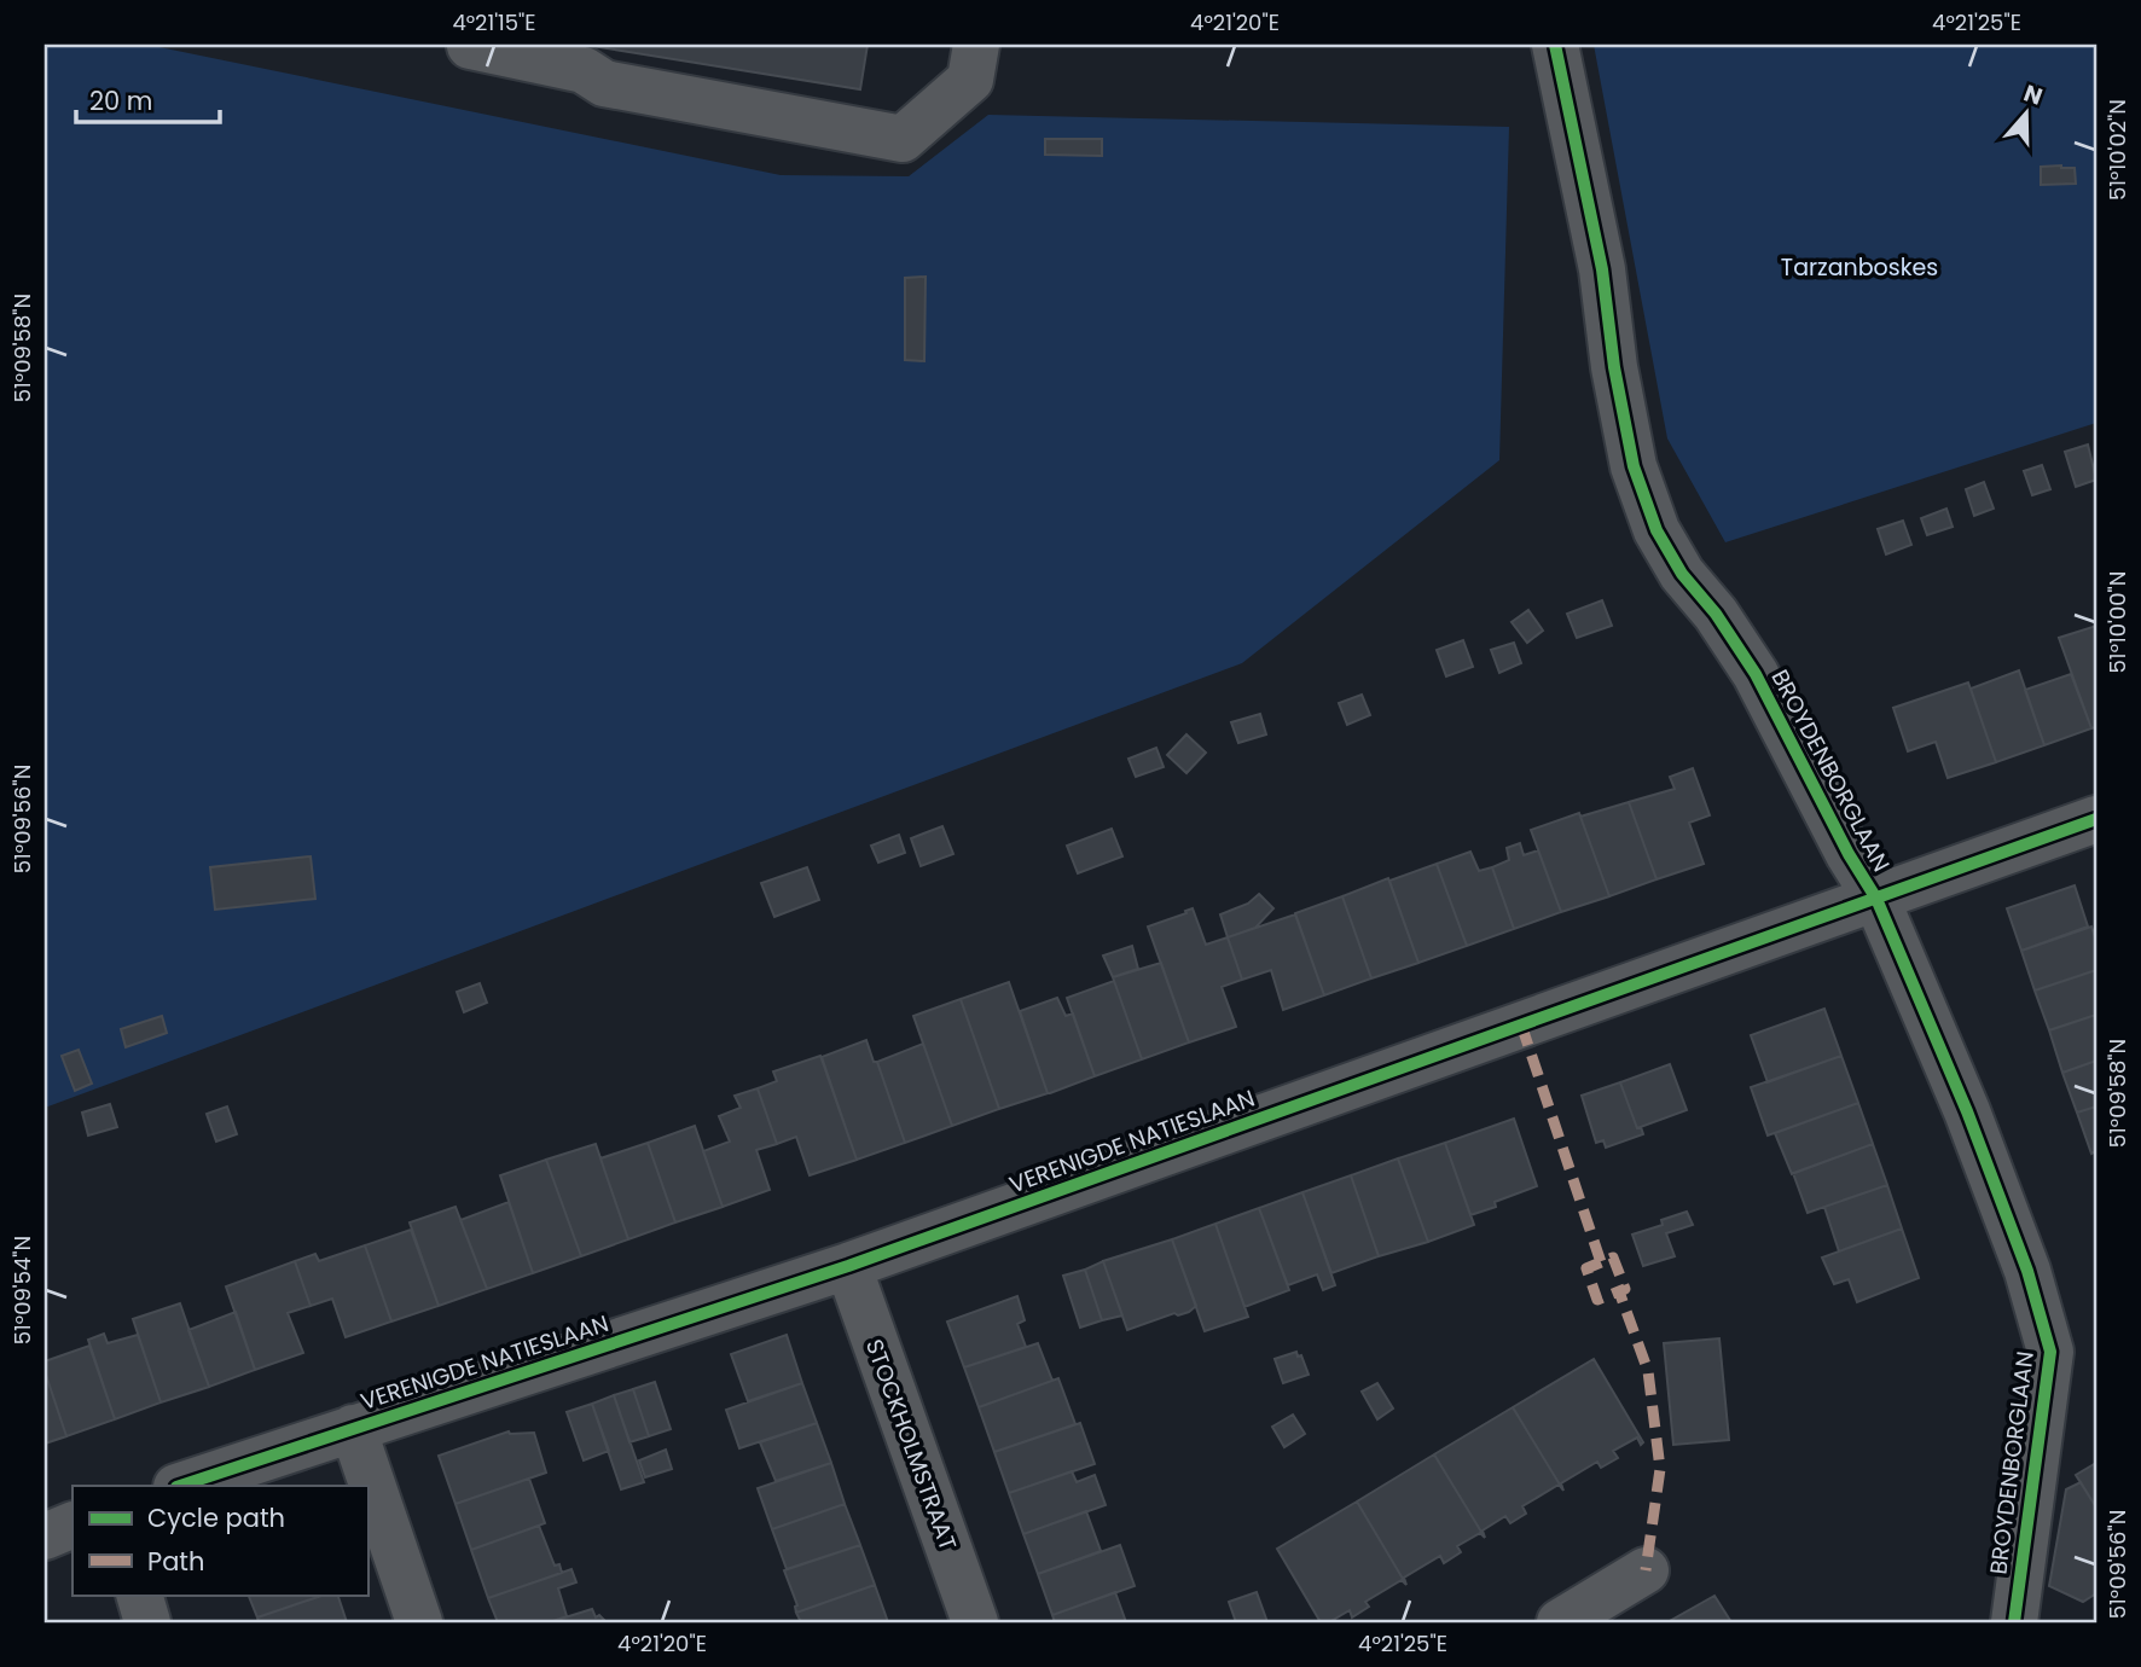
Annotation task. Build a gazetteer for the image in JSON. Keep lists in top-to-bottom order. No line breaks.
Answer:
{"streets":{"street":["BROYDENBORGLAAN","VERENIGDE NATIESLAAN","STOCKHOLMSTRAAT"]},"crossings":[["BROYDENBORGLAAN","VERENIGDE NATIESLAAN"],["VERENIGDE NATIESLAAN","STOCKHOLMSTRAAT"]],"parks":["Tarzanboskes"],"legend":["Cycle path","Path"],"scale_bar":"20 m","north":"top","coordinates":["4°21'15\"E","4°21'20\"E","4°21'25\"E","51°10'02\"N","51°09'58\"N","51°10'00\"N","51°09'56\"N","51°09'54\"N"]}
